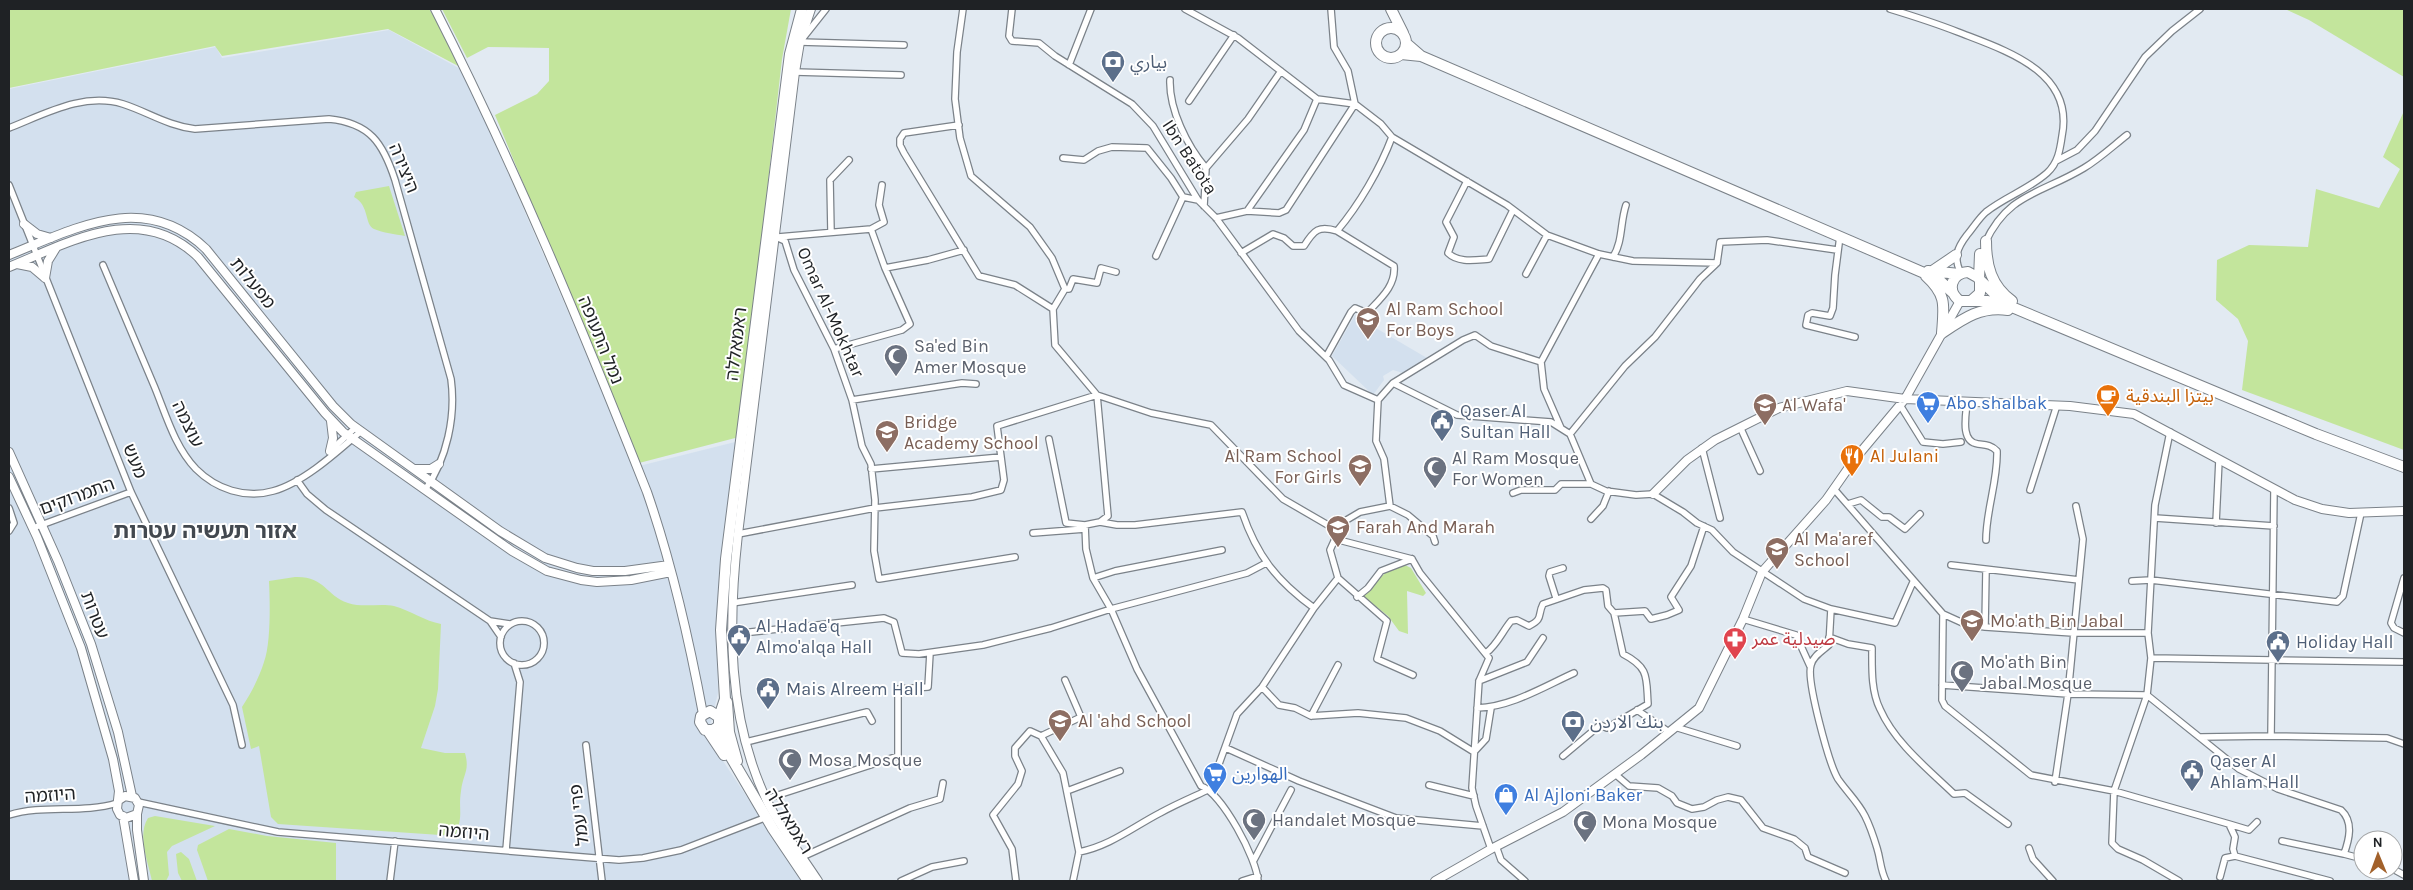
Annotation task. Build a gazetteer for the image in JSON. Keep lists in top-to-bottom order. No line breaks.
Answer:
{"streets":{"highway":["ראמאללה"],"street":["Ibn Batota","היצירה","מפעלות","Omar Al-Mokhtar","נמל התעופה","עוצמה","מעש","התמרוקים","עטרות","היוזמה","פרי עמל"]},"crossings":[["היצירה","מפעלות"],["מפעלות","נמל התעופה"],["מפעלות","עוצמה"],["מפעלות","מעש"],["נמל התעופה","ראמאללה"],["ראמאללה","היוזמה"],["מעש","התמרוקים"],["התמרוקים","עטרות"],["עטרות","היוזמה"],["היוזמה","פרי עמל"]],"districts":["אזור תעשיה עטרות"],"places":{"bank":["بياري","بنك الاردن"],"school or university":["Al Ram School For Boys","Al Wafa'","Bridge Academy School","Al Ram School For Girls","Farah And Marah","Al Ma'aref School","Mo'ath Bin Jabal","Al 'ahd School"],"mosque":["Sa'ed Bin Amer Mosque","Al Ram Mosque For Women","Mo'ath Bin Jabal Mosque","Mosa Mosque","Handalet Mosque","Mona Mosque"],"cafe":["بيتزا البندقية"],"supermarket":["Abo shalbak","الهوارين"],"public building":["Qaser Al Sultan Hall","Al Hadae'q Almo'alqa Hall","Holiday Hall","Mais Alreem Hall","Qaser Al Ahlam Hall"],"restaurant":["Al Julani"],"pharmacy":["صيدلية عمر"],"shop":["Al Ajloni Baker"]},"north":"top"}
